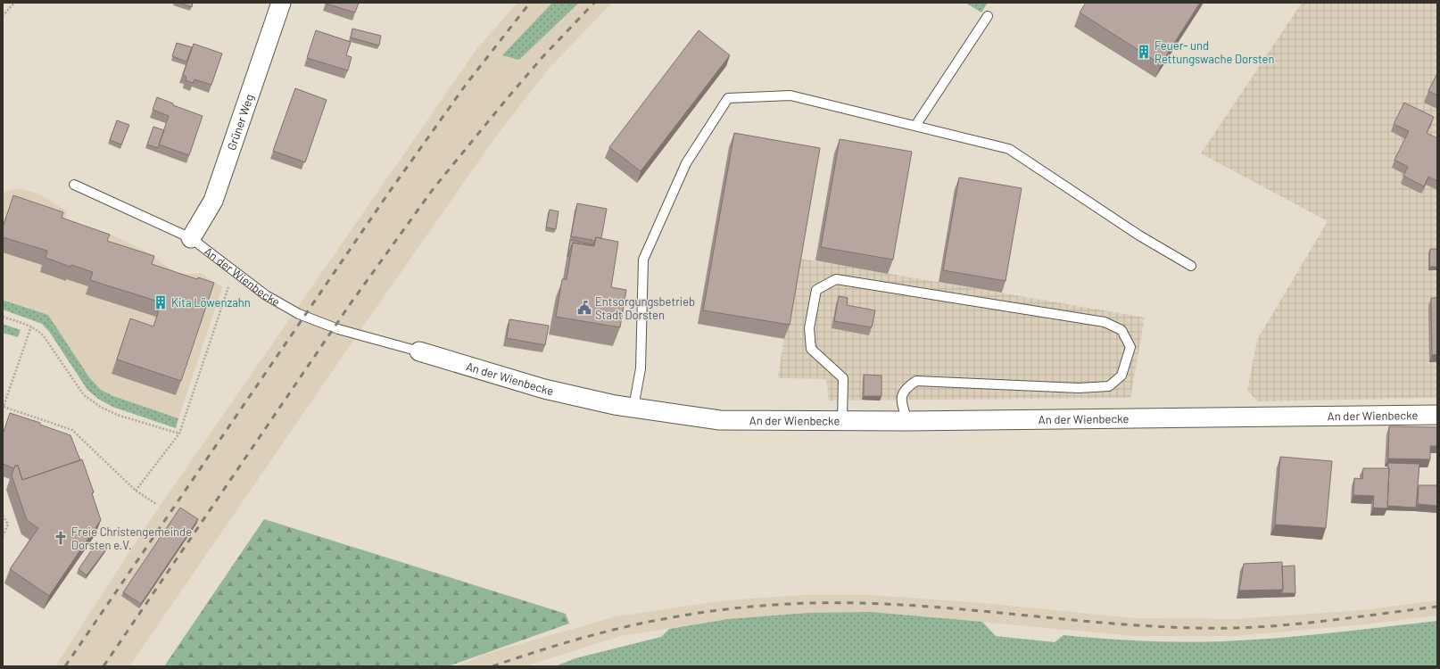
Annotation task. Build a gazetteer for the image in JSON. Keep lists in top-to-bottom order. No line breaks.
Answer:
{"streets":{"street":["Grüner Weg","An der Wienbecke"]},"crossings":[["Grüner Weg","An der Wienbecke"]],"places":{"building":["Feuer- und Rettungswache Dorsten","Kita Löwenzahn"],"public building":["Entsorgungsbetrieb Stadt Dorsten"],"church":["Freie Christengemeinde Dorsten e.V."]}}
